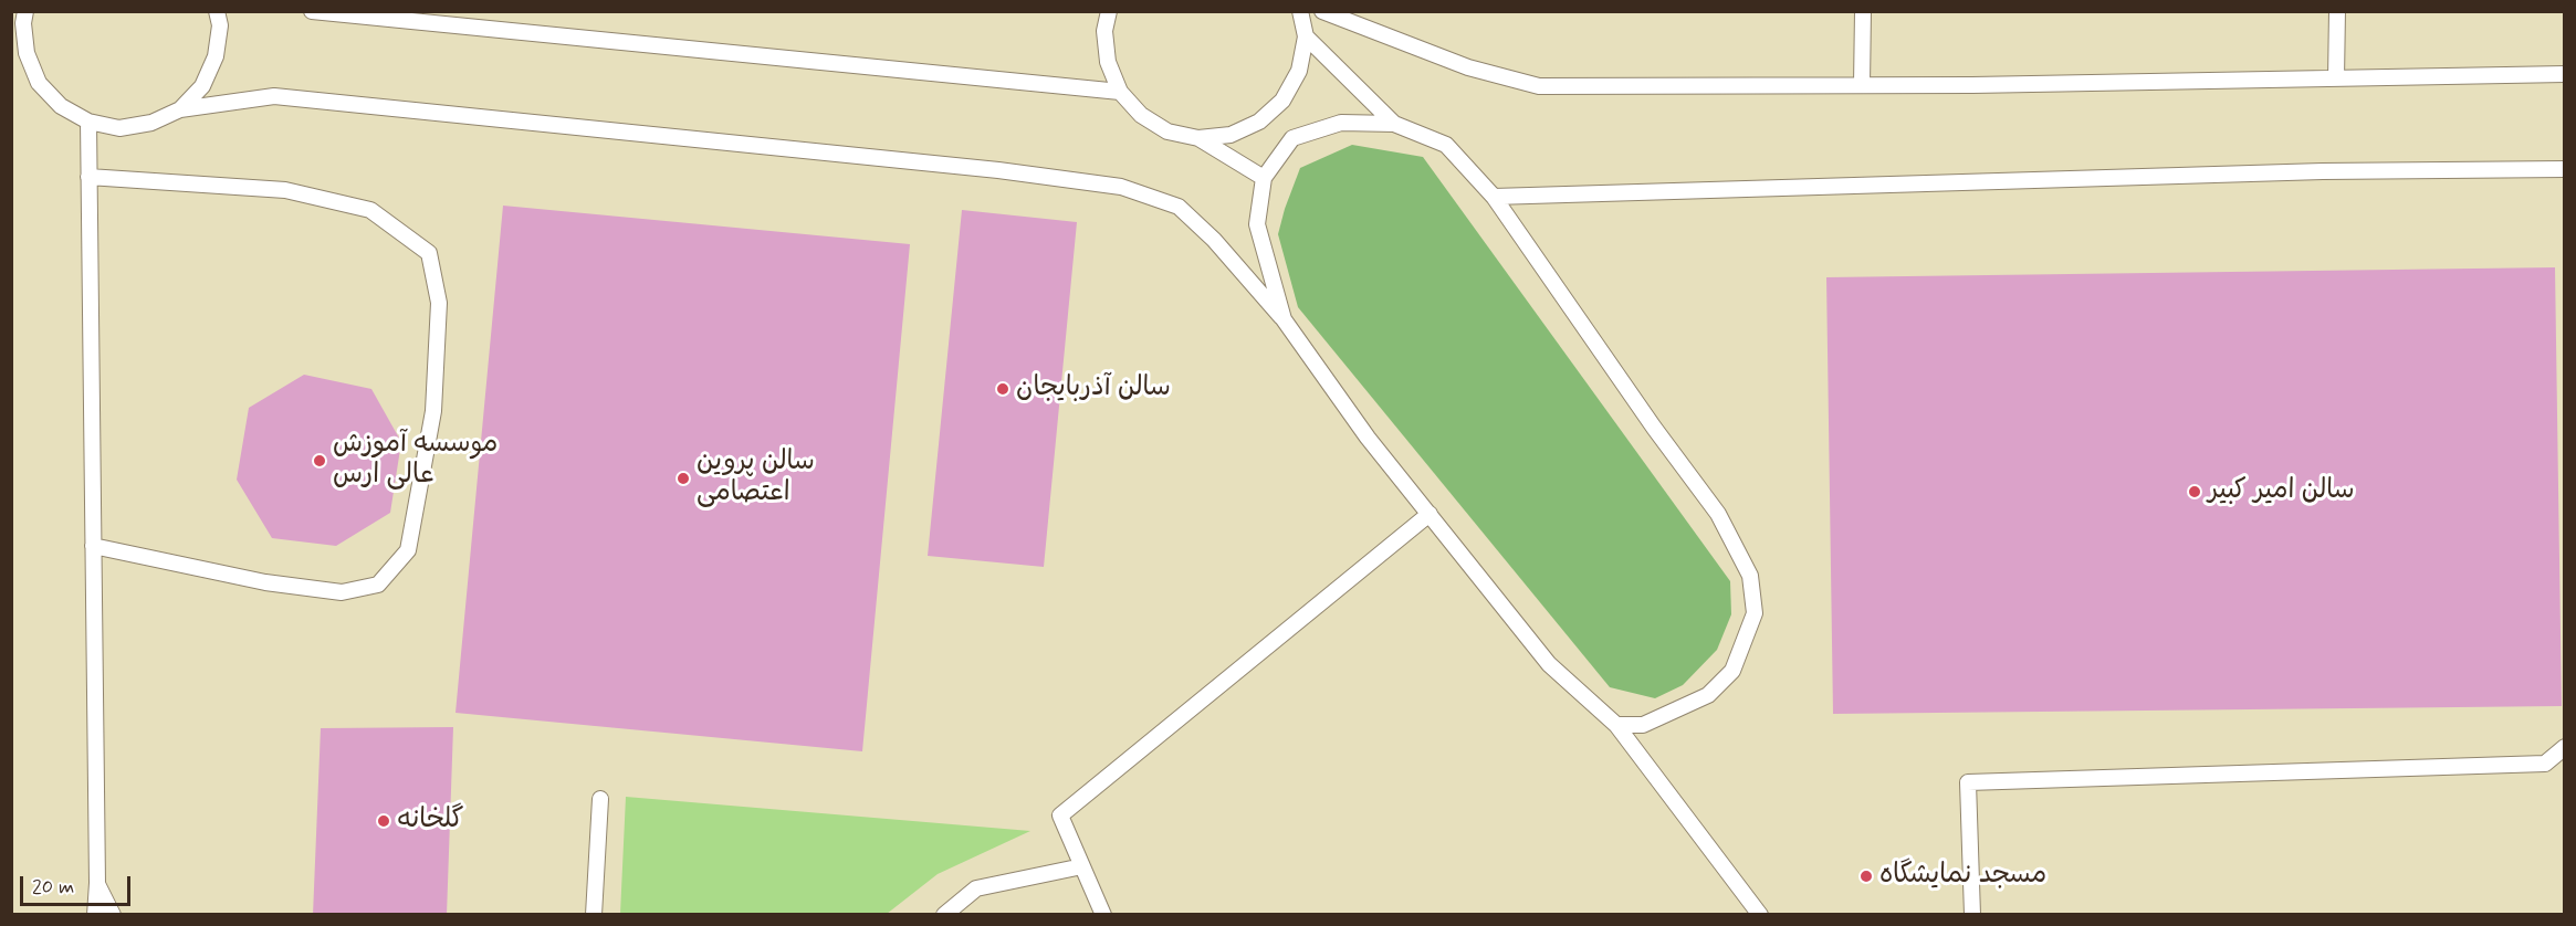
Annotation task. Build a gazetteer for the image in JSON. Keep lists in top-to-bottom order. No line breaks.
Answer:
{"places":["سالن آذربایجان","موسسه آموزش عالی ارس","سالن پروین اعتصامی","سالن امیر کبیر","گلخانه","مسجد نمایشگاه"],"scale_bar":"20 m"}
